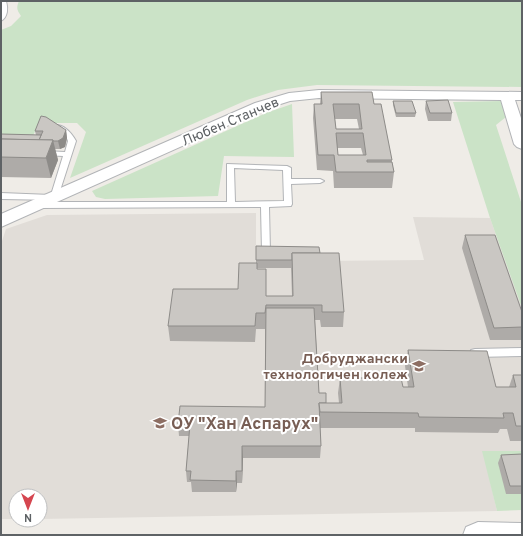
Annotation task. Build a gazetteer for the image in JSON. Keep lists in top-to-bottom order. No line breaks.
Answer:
{"streets":{"street":["Любен Станчев"]},"places":{"school or university":["Добруджански технологичен колеж","ОУ \"Хан Аспарух\""]},"north":"bottom"}
